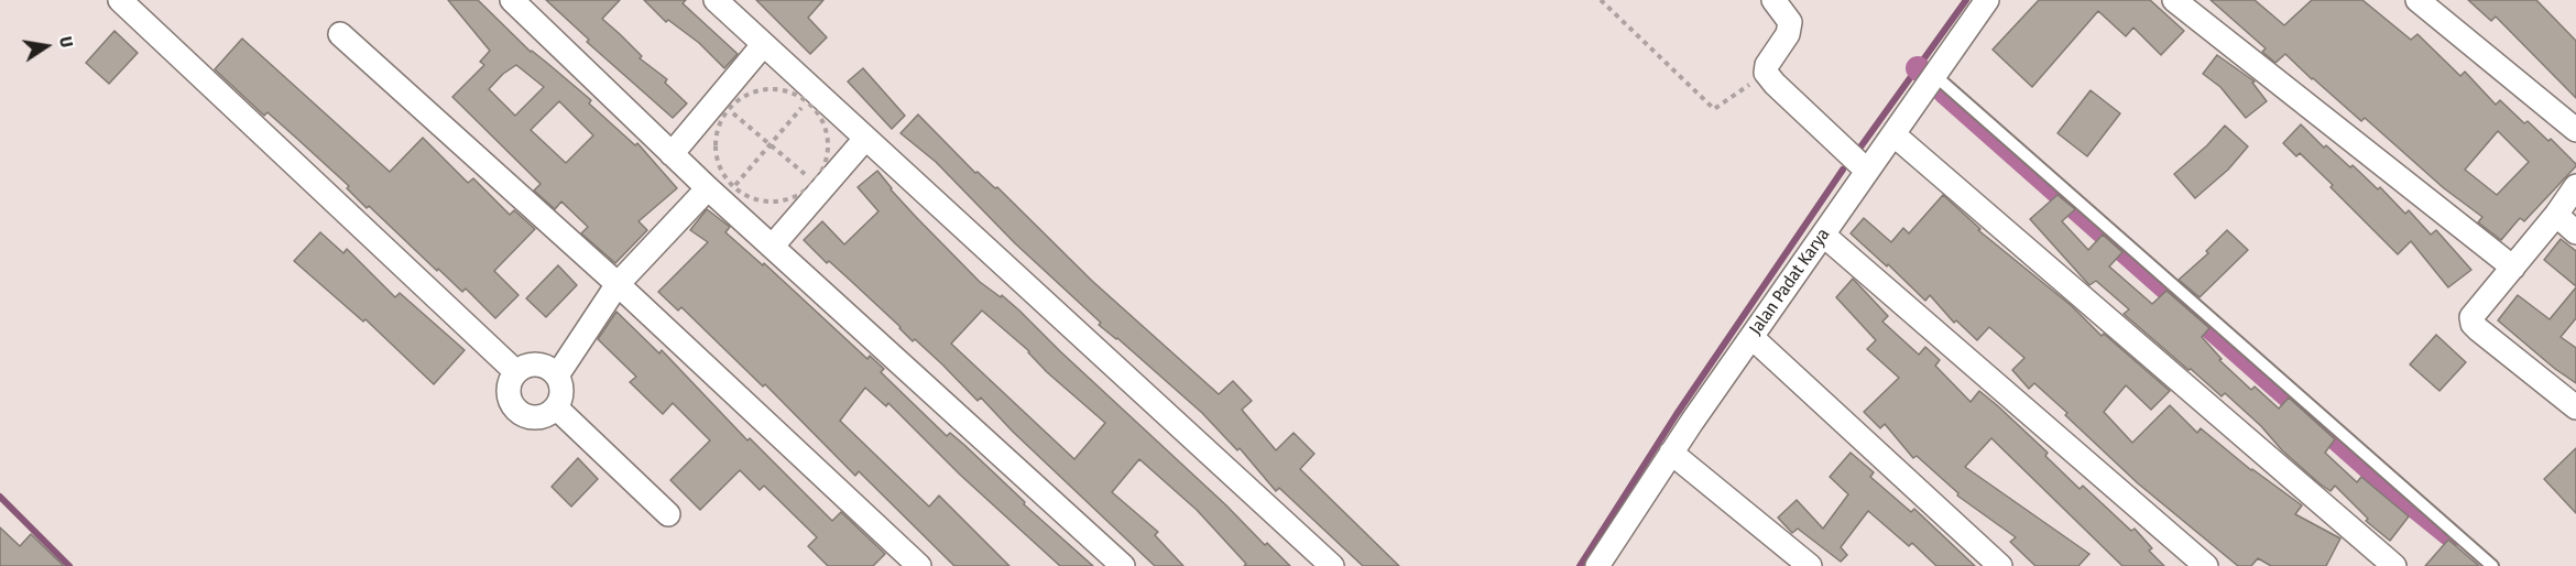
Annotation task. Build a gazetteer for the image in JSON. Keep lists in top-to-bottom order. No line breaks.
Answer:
{"streets":{"street":["Jalan Padat Karya"]},"north":"right"}
